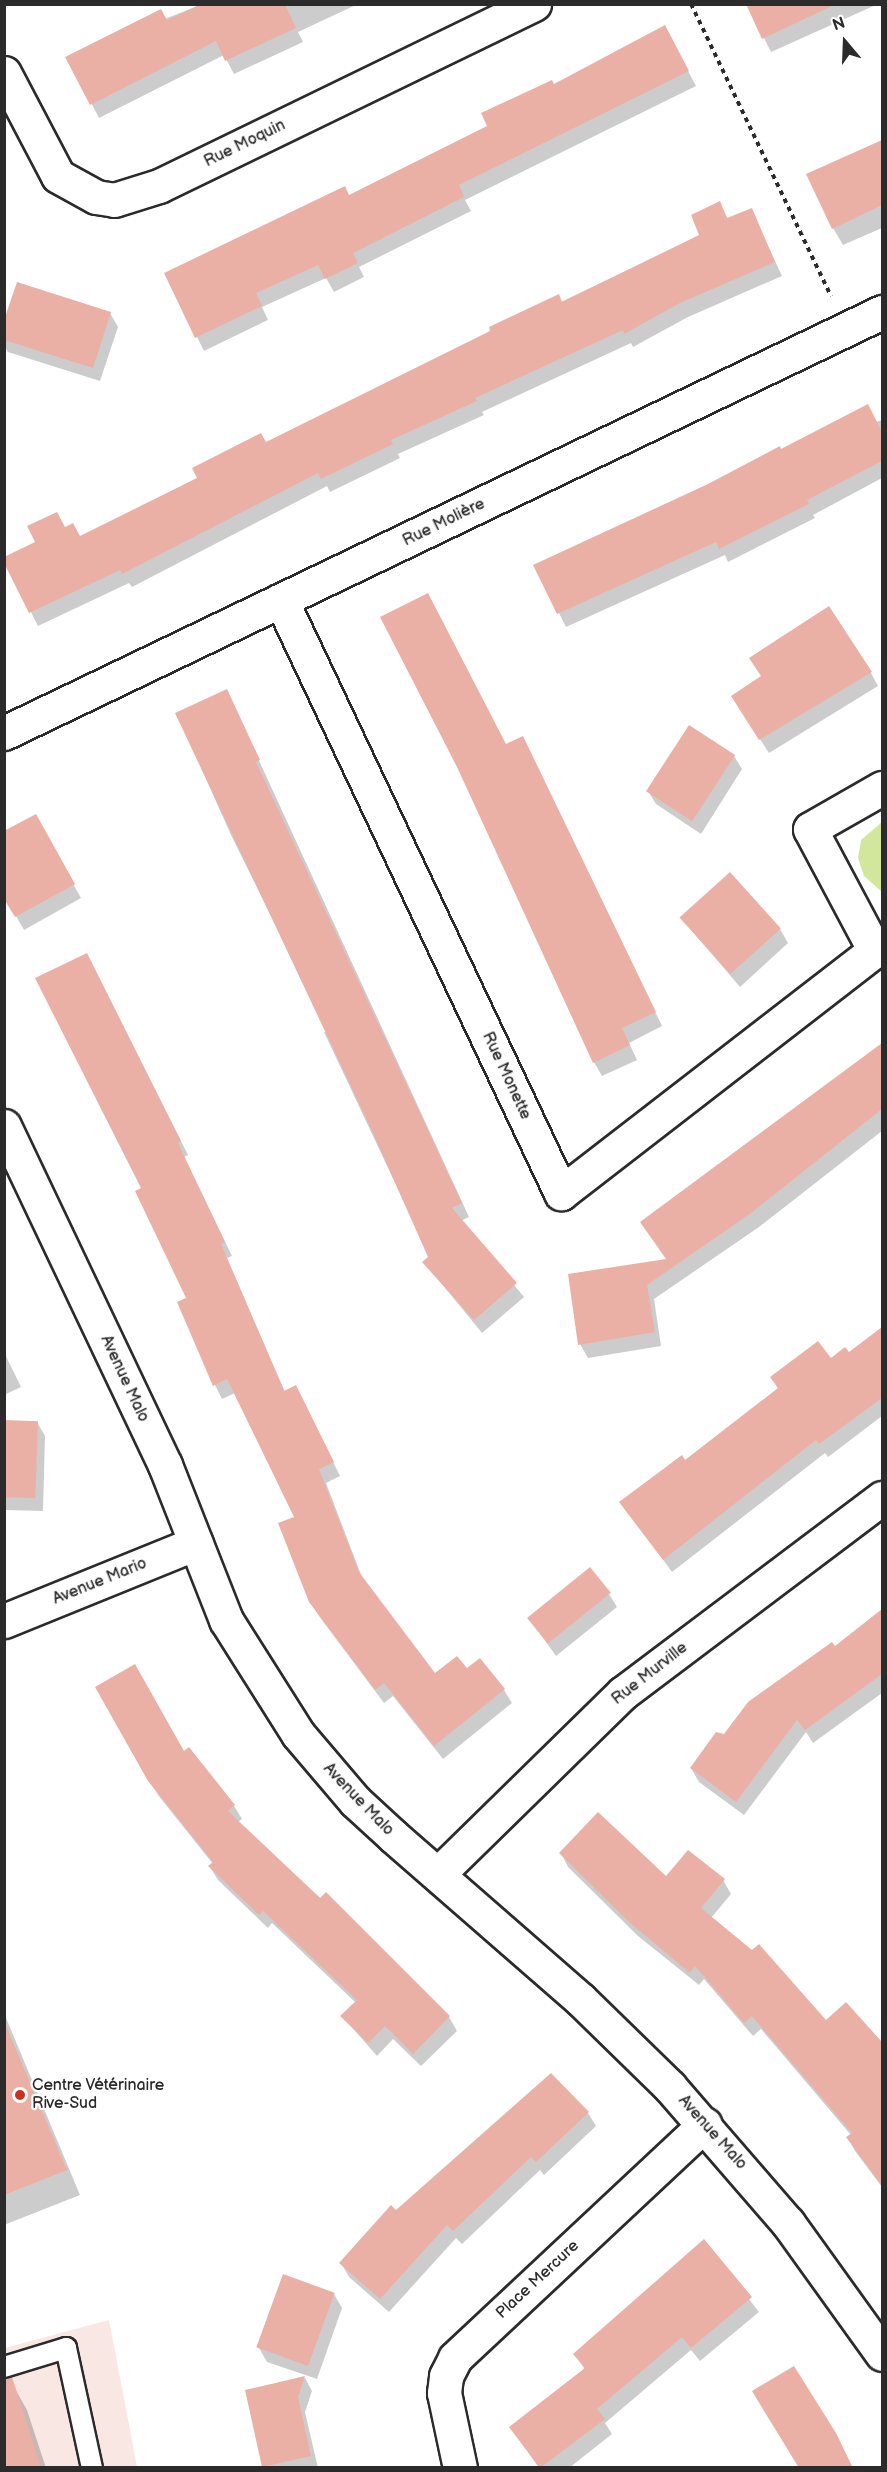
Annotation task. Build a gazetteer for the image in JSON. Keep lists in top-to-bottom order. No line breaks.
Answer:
{"streets":{"street":["Rue Moquin","Rue Molière","Rue Monette","Avenue Malo","Avenue Mario","Rue Murville","Place Mercure"]},"crossings":[["Rue Molière","Rue Monette"],["Avenue Malo","Avenue Mario"],["Avenue Malo","Rue Murville"],["Avenue Malo","Place Mercure"]],"places":["Centre Vétérinaire Rive-Sud"],"north":"top"}
